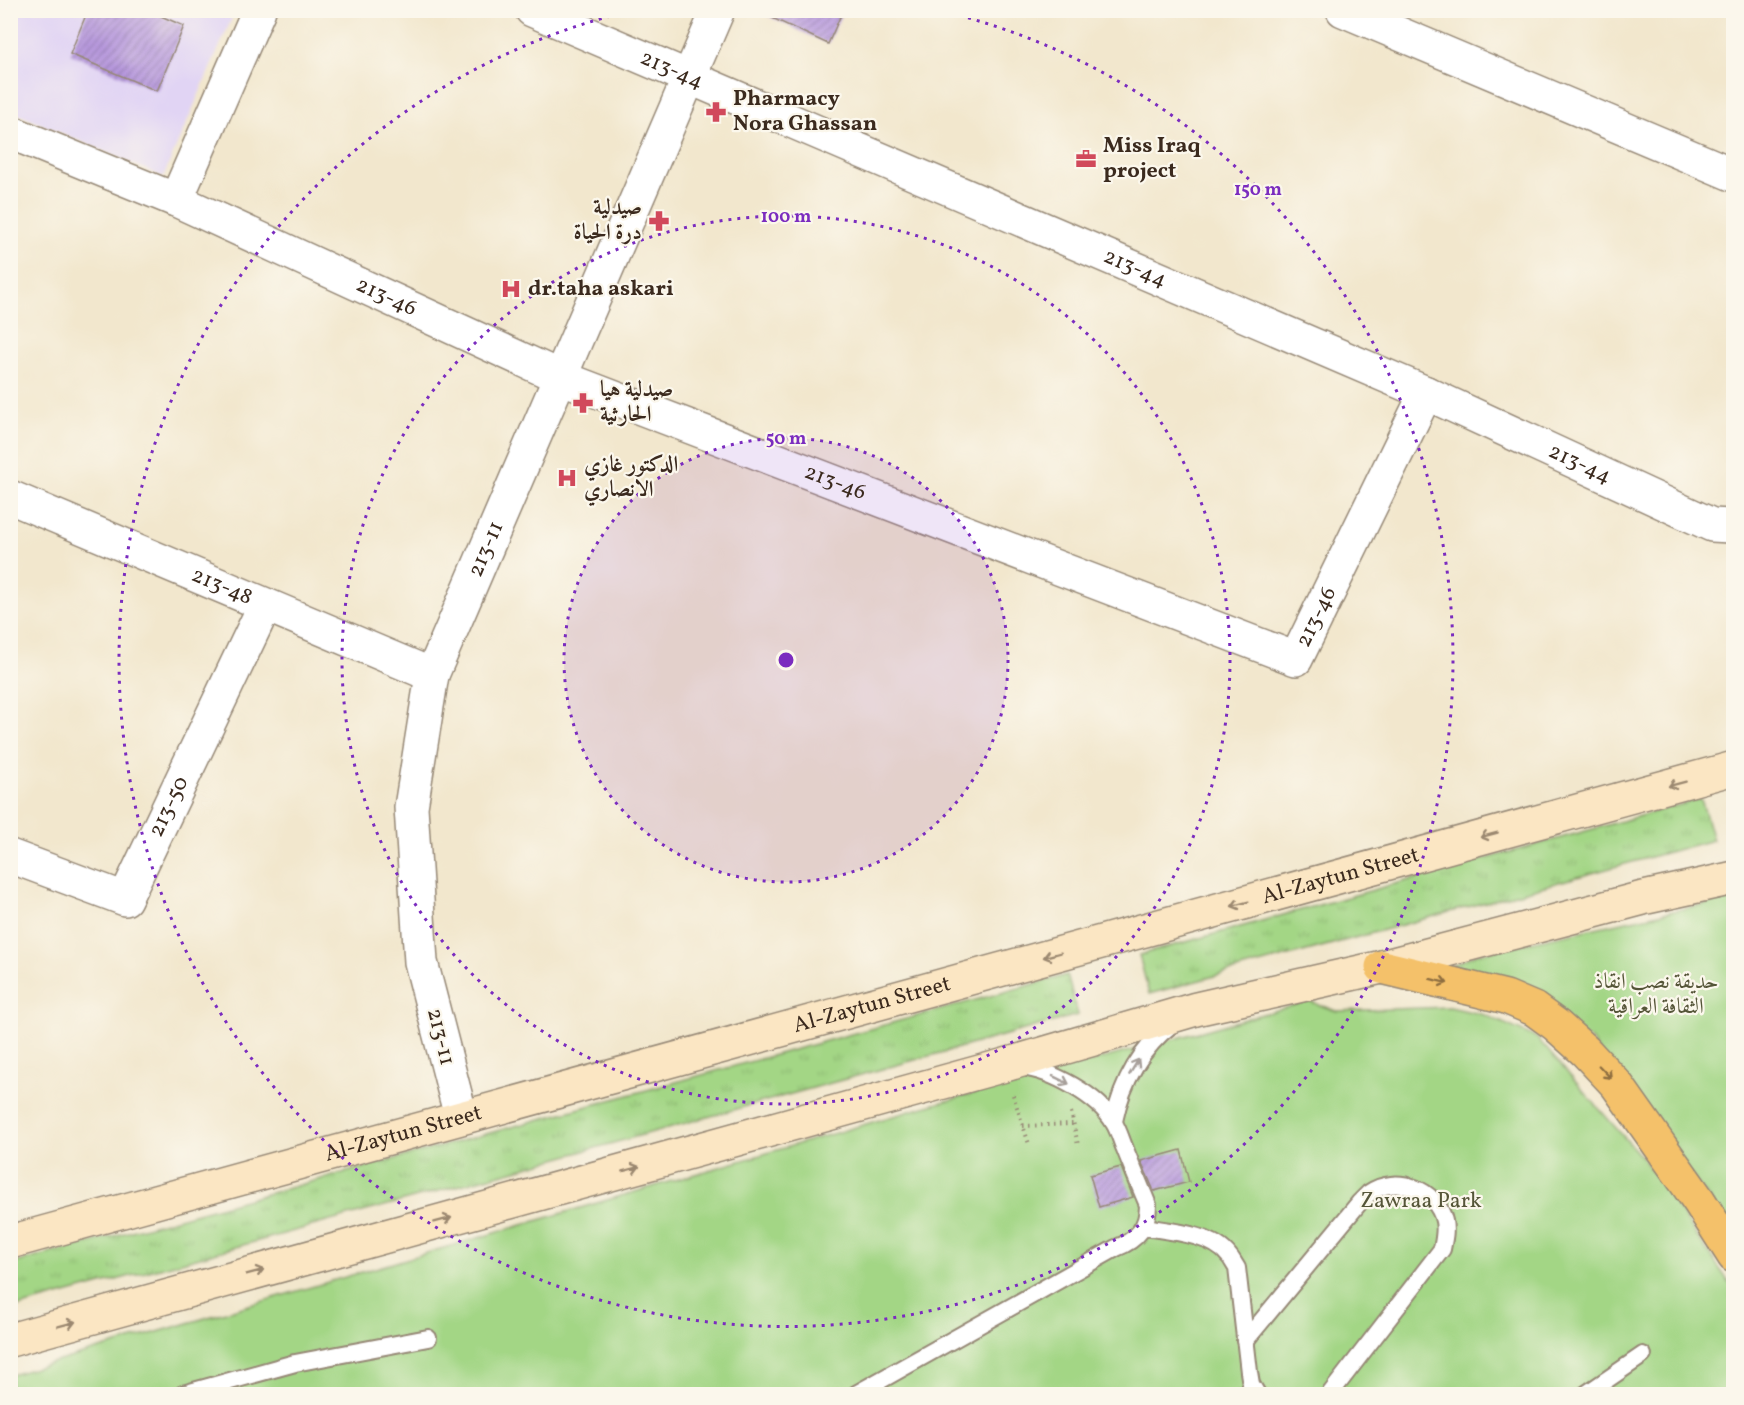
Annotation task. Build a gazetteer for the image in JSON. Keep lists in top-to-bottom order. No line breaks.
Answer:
{"streets":{"main road":["Al-Zaytun Street"],"street":["213-44","213-46","213-11","213-48","213-50"]},"crossings":[["213-44","213-46"],["213-44","213-11"],["213-46","213-11"],["213-11","213-48"],["213-11","Al-Zaytun Street"],["213-48","213-50"]],"parks":["حديقة نصب انقاذ الثقافة العراقية","Zawraa Park"],"places":{"pharmacy":["Pharmacy Nora Ghassan","صيدلية درة الحياة","صيدلية هيا الحارثية"],"office":["Miss Iraq project"],"hospital":["dr.taha askari","الدكتور غازي الانصاري"]},"rings":["150 m","100 m","50 m"]}
